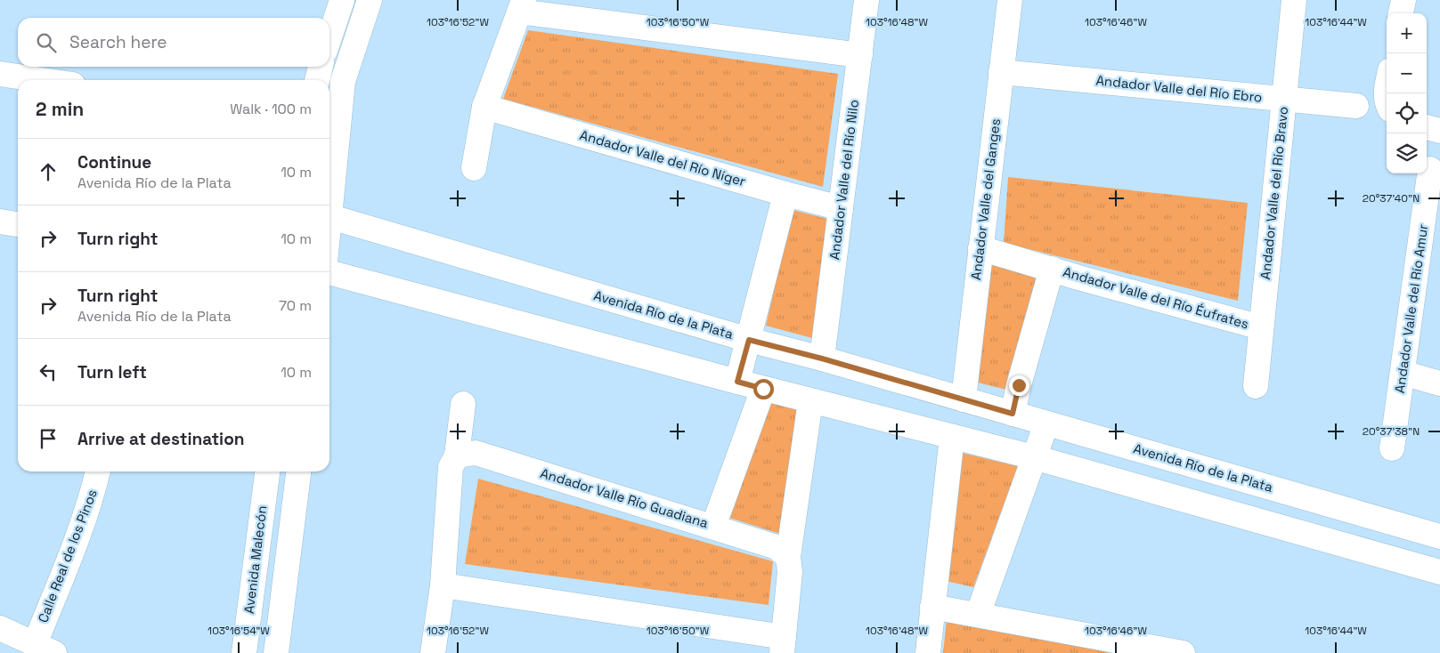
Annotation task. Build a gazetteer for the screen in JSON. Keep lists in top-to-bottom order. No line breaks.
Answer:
{"streets":{"street":["Andador Valle del Río Ebro","Andador Valle del Río Níger","Andador Valle del Río Nilo","Andador Valle del Río Bravo","Andador Valle del Ganges","Andador Valle del Río Éufrates","Andador Valle del Río Amur","Avenida Río de la Plata","Andador Valle Río Guadiana","Calle Real de los Pinos","Avenida Malecón"]},"crossings":[["Andador Valle del Río Ebro","Andador Valle del Río Bravo"],["Andador Valle del Río Ebro","Andador Valle del Ganges"],["Andador Valle del Río Níger","Andador Valle del Río Nilo"],["Andador Valle del Río Nilo","Avenida Río de la Plata"],["Andador Valle del Río Bravo","Andador Valle del Río Éufrates"],["Andador Valle del Ganges","Andador Valle del Río Éufrates"],["Andador Valle del Ganges","Avenida Río de la Plata"]],"page":{"map_buttons":["+","−"],"search":"Search here","heading":["2 min","Walk · 100 m"],"list":[["Continue","Avenida Río de la Plata","10 m"],["Turn right","10 m"],["Turn right","Avenida Río de la Plata","70 m"],["Turn left","10 m"],"Arrive at destination"]},"coordinates":["103°16'52\"W","103°16'50\"W","103°16'48\"W","103°16'46\"W","103°16'44\"W","20°37'40\"N","20°37'38\"N","103°16'54\"W"]}
